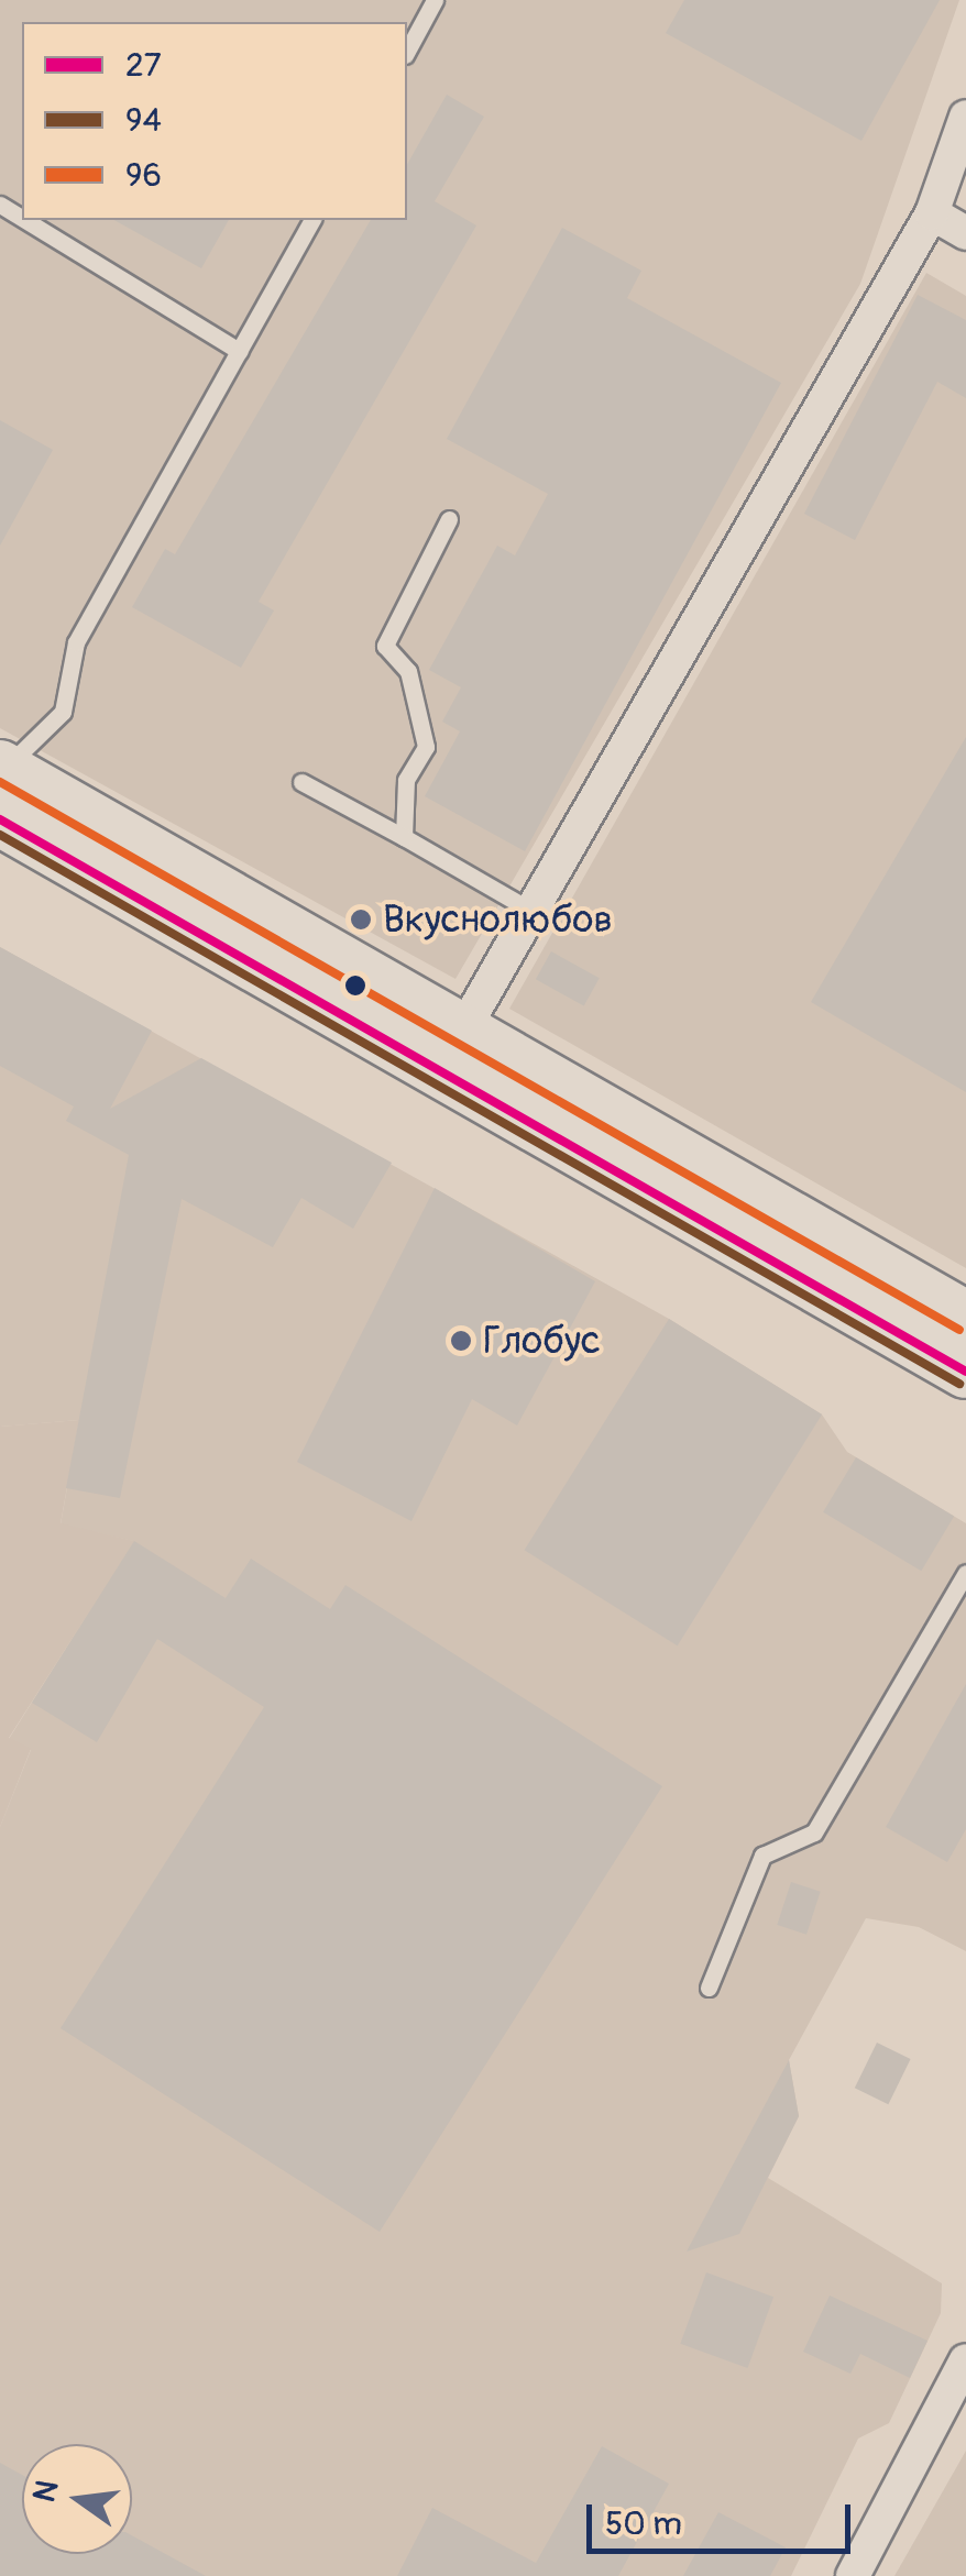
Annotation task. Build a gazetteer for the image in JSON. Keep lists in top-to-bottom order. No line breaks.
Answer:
{"places":["Вкуснолюбов","Глобус"],"lines":["transit line 96","transit line 27","transit line 94"],"legend":["27","94","96"],"scale_bar":"50 m","north":"left"}
